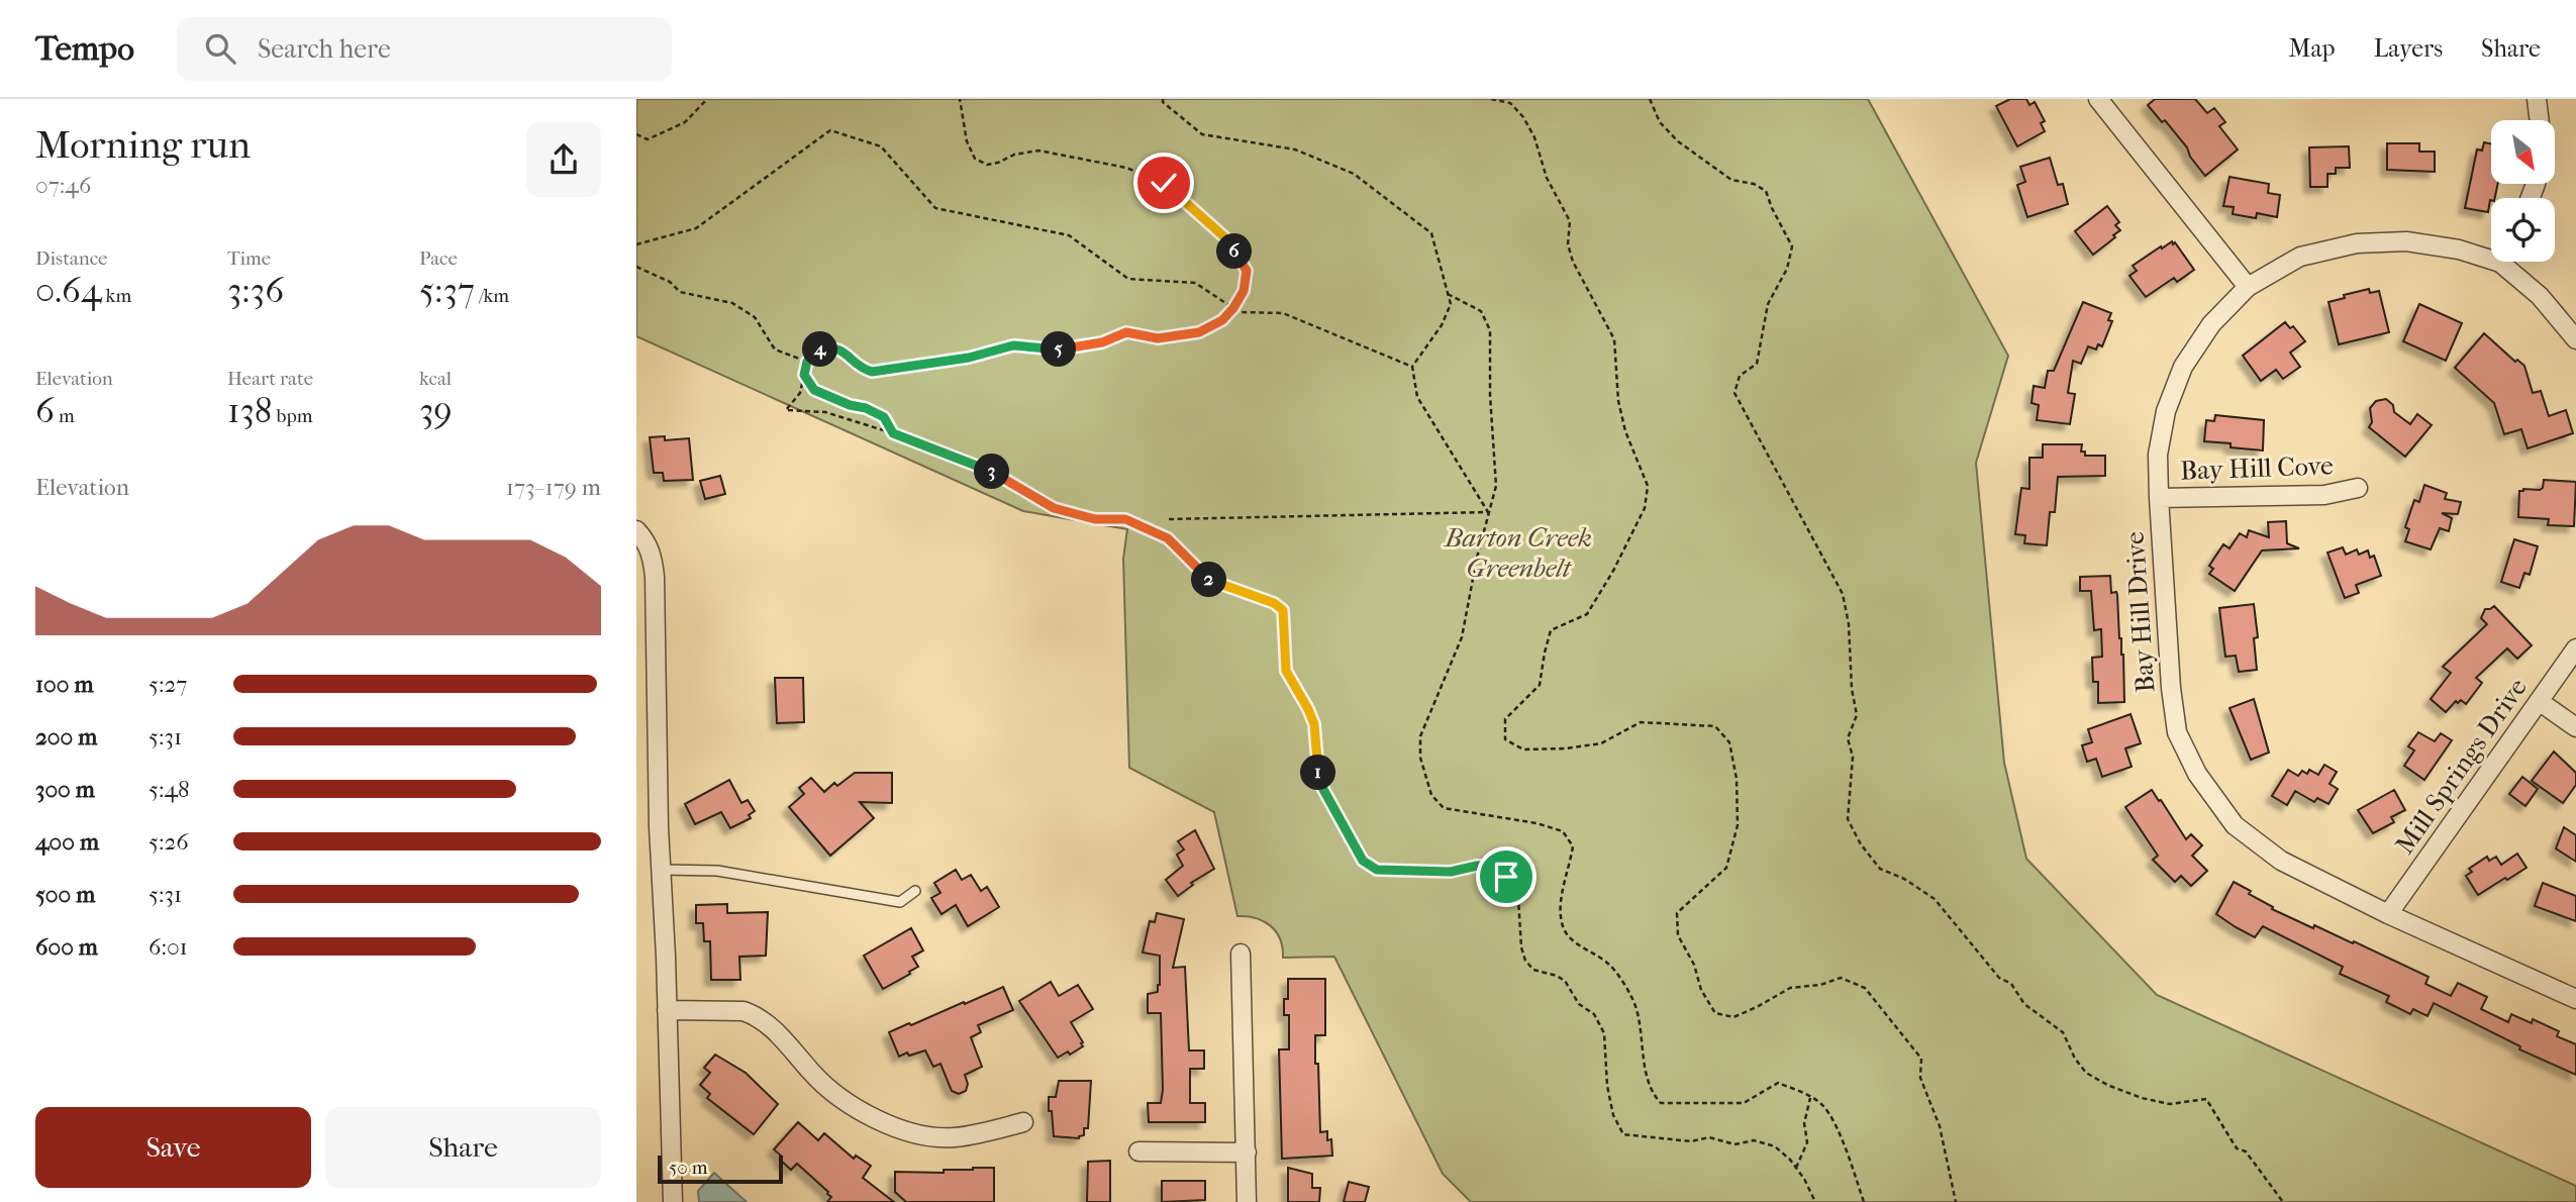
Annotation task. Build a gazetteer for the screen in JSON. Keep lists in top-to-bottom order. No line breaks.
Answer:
{"streets":{"street":["Bay Hill Cove","Bay Hill Drive","Mill Springs Drive"]},"crossings":[["Bay Hill Cove","Bay Hill Drive"],["Bay Hill Drive","Mill Springs Drive"]],"parks":["Barton Creek Greenbelt"],"scale_bar":"50 m","north":"bottom right","page":{"header":"Tempo","search":"Search here","nav":["Map","Layers","Share"],"heading":["Morning run","07:46"],"stats":[["Distance","0.64 km"],["Time","3:36"],["Pace","5:37 /km"],["Elevation","6 m"],["Heart rate","138 bpm"],["kcal","39"]],"pins":["6","4","5","3","2","1"],"chart":["Elevation","173–179 m"],"list":[{"name":"100 m","note":"5:27"},{"name":"200 m","note":"5:31"},{"name":"300 m","note":"5:48"},{"name":"400 m","note":"5:26"},{"name":"500 m","note":"5:31"},{"name":"600 m","note":"6:01"}],"buttons":["Save","Share"],"scale":"50 m"}}
